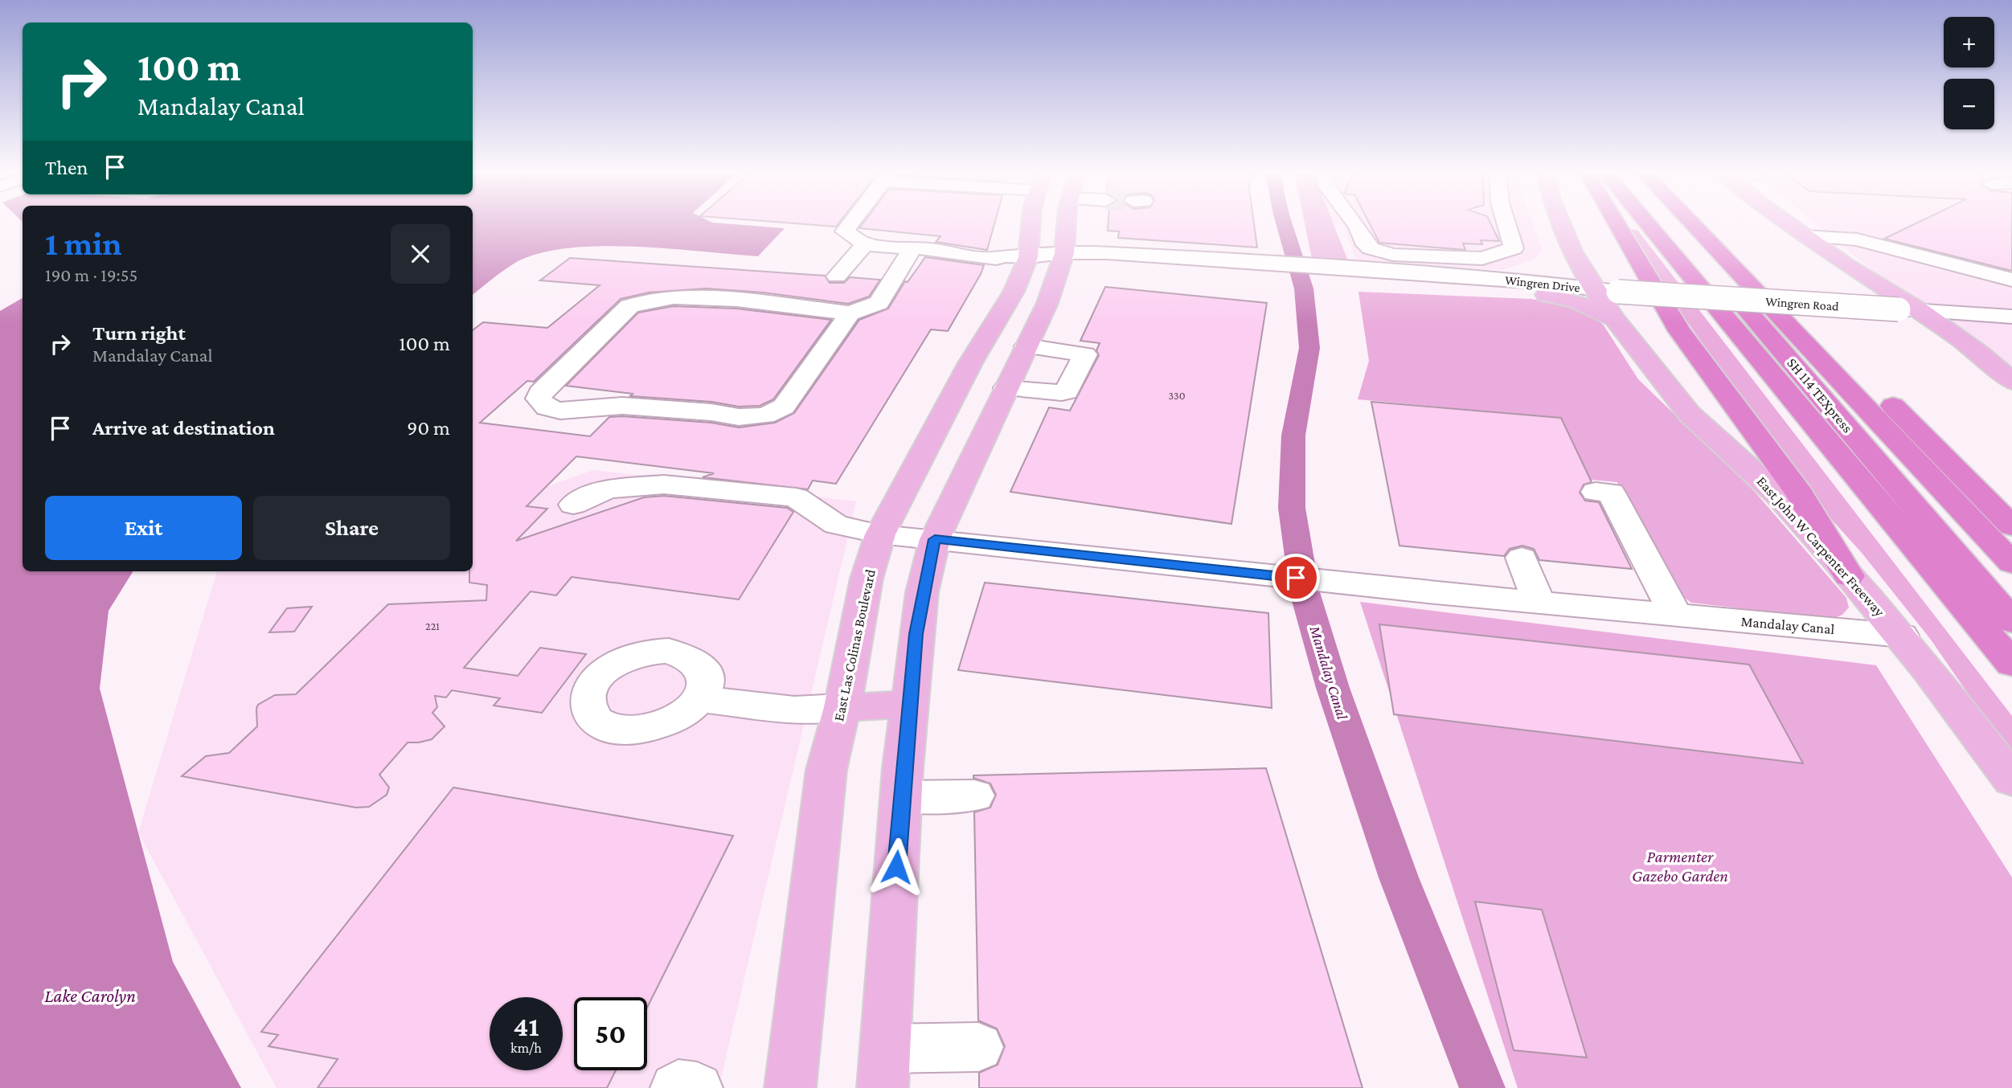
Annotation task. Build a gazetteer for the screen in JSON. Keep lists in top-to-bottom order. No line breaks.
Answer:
{"streets":{"highway":["SH 114 TEXpress"],"main road":["East John W Carpenter Freeway","East Las Colinas Boulevard"],"street":["Wingren Drive","Wingren Road","Mandalay Canal"]},"crossings":[["Wingren Drive","Wingren Road"],["Wingren Drive","East John W Carpenter Freeway"],["Wingren Drive","East Las Colinas Boulevard"],["Wingren Road","East John W Carpenter Freeway"],["East John W Carpenter Freeway","Mandalay Canal"],["Mandalay Canal","East Las Colinas Boulevard"]],"water":["Mandalay Canal","Lake Carolyn"],"parks":["Parmenter Gazebo Garden"],"house_numbers":["330","221"],"page":{"map_buttons":["+","−"],"turn":["100 m","Mandalay Canal"],"then":"Then","heading":["1 min","190 m · 19:55"],"list":[{"name":"Turn right","note":"Mandalay Canal","value":"100 m"},{"name":"Arrive at destination","value":"90 m"}],"buttons":["Exit","Share"],"speed":"41 km/h","limit":"50"}}
